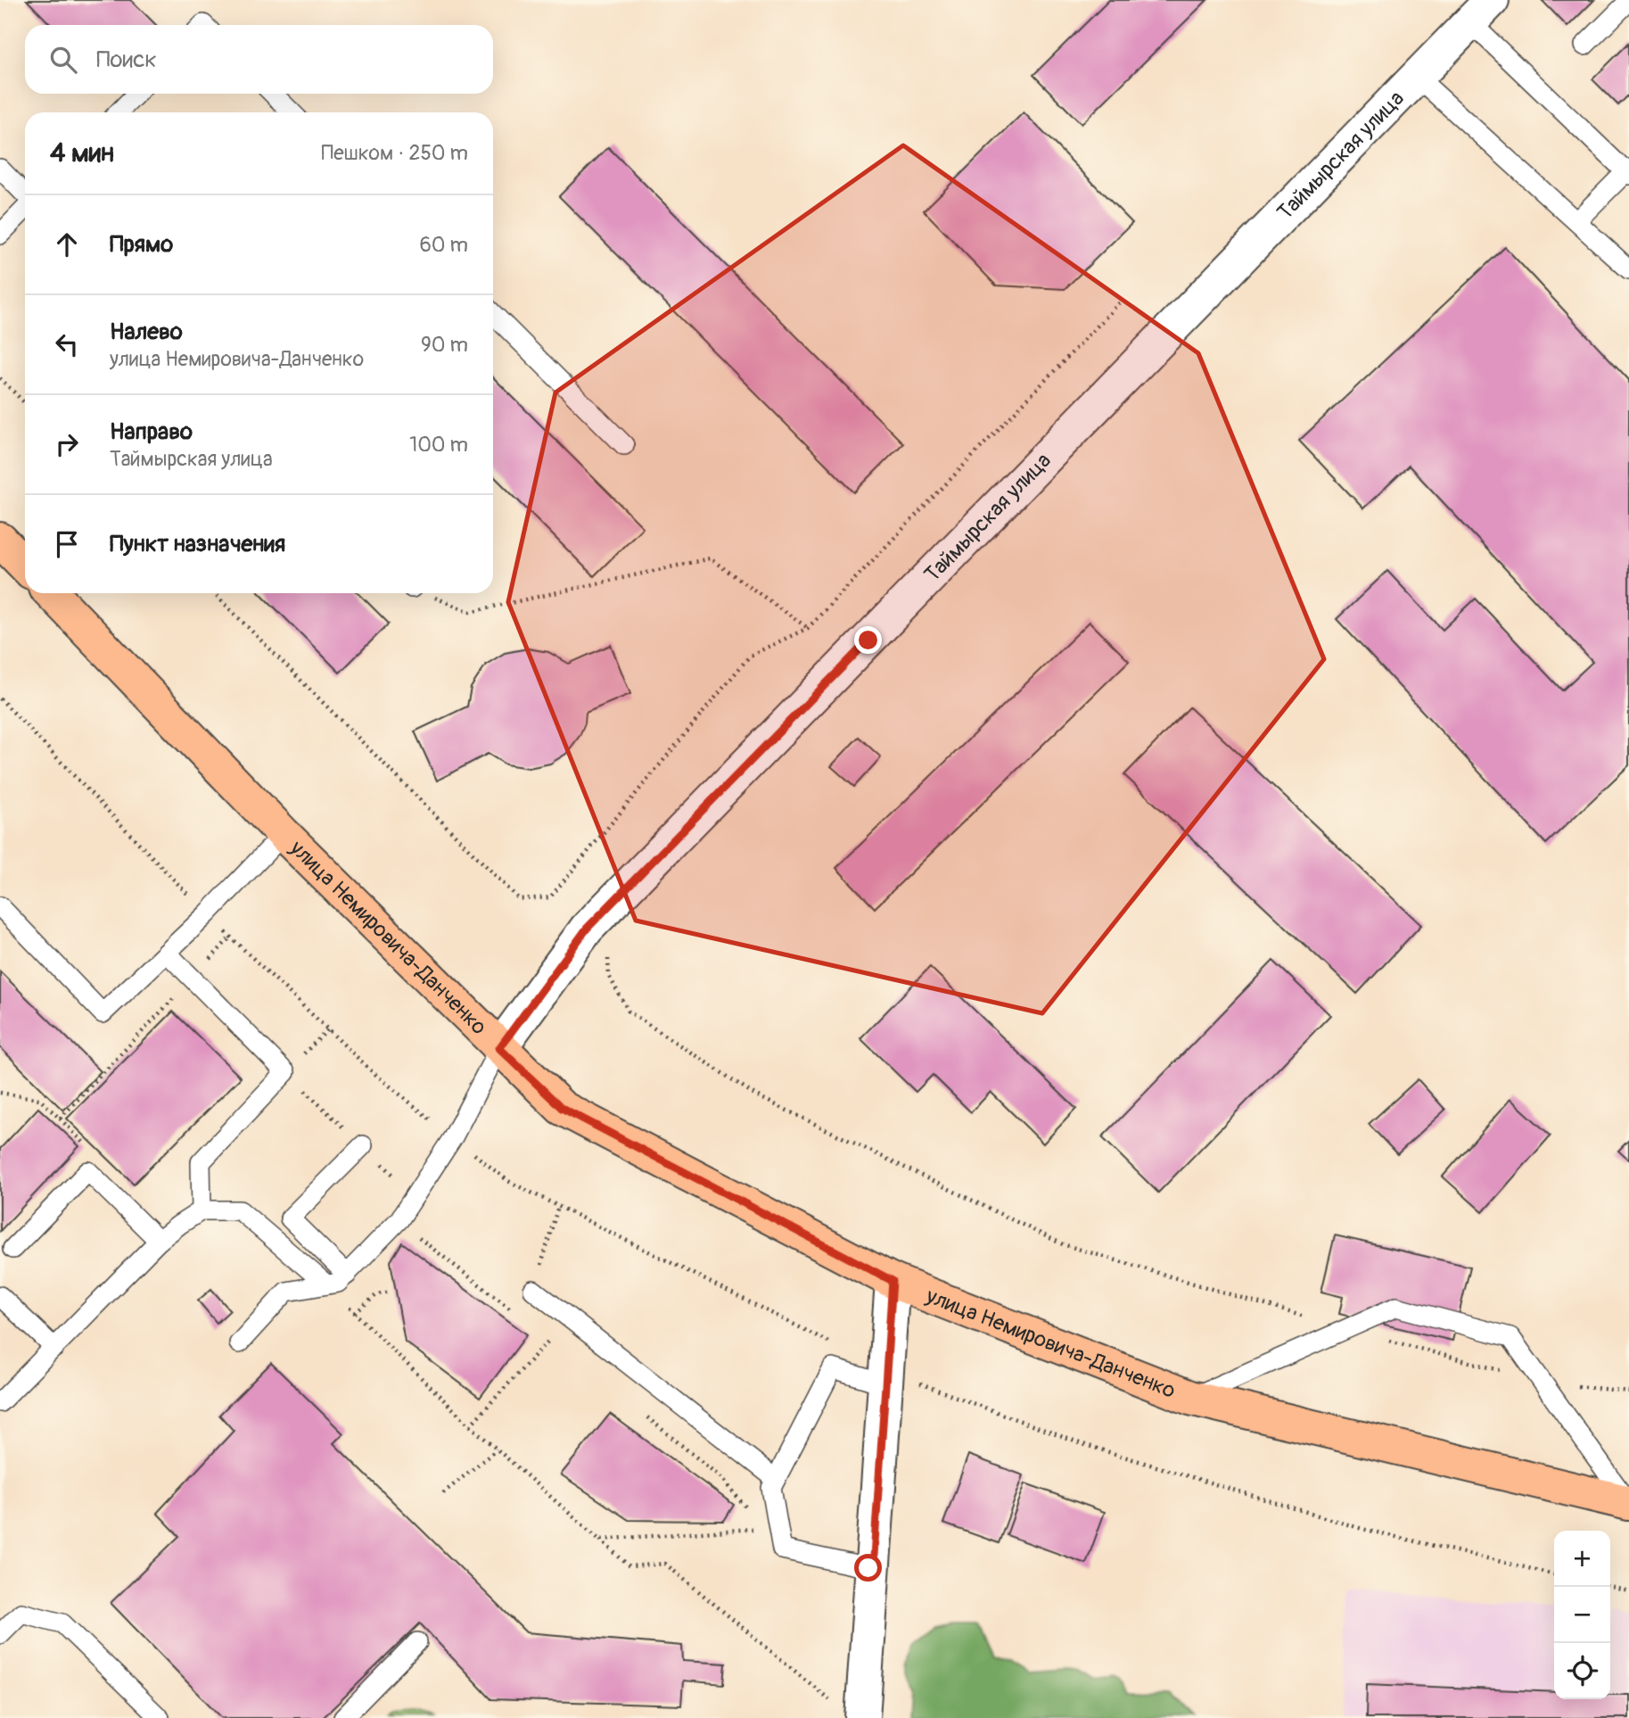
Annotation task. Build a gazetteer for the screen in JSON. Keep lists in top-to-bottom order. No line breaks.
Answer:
{"streets":{"main road":["улица Немировича-Данченко"],"street":["Таймырская улица"]},"crossings":[["Таймырская улица","улица Немировича-Данченко"]],"page":{"search":"Поиск","heading":["4 мин","Пешком · 250 m"],"list":[["Прямо","60 m"],["Налево","улица Немировича-Данченко","90 m"],["Направо","Таймырская улица","100 m"],"Пункт назначения"],"map_buttons":["+","−"]}}
